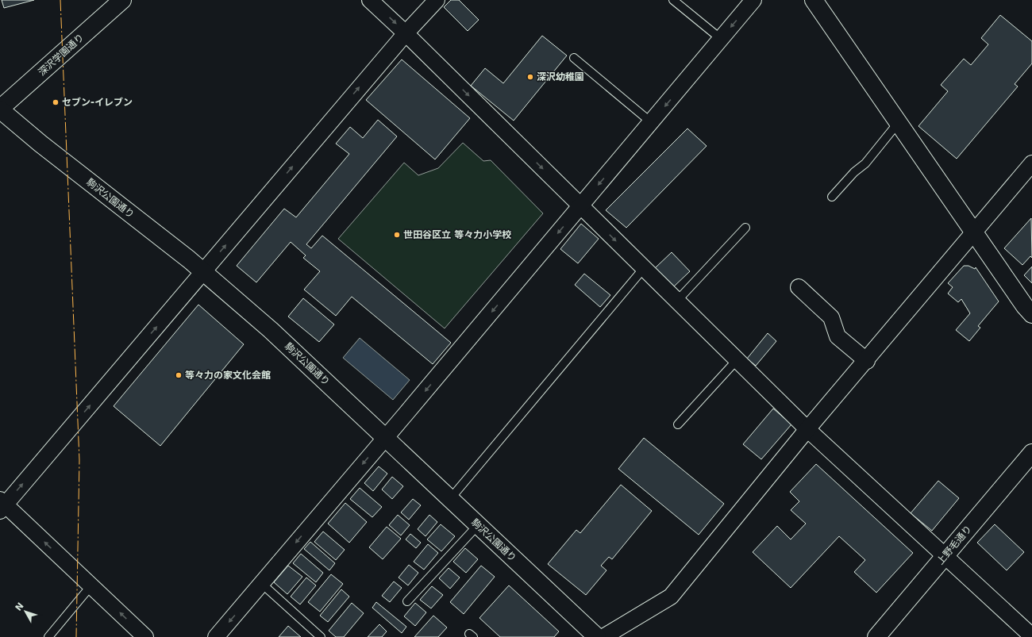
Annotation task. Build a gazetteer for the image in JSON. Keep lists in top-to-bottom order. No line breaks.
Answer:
{"streets":{"street":["深沢学園通り","駒沢公園通り","上野毛通り"]},"crossings":[["深沢学園通り","駒沢公園通り"]],"places":["深沢幼稚園","セブン-イレブン","世田谷区立 等々力小学校","等々力の家文化会館"],"north":"top left"}
